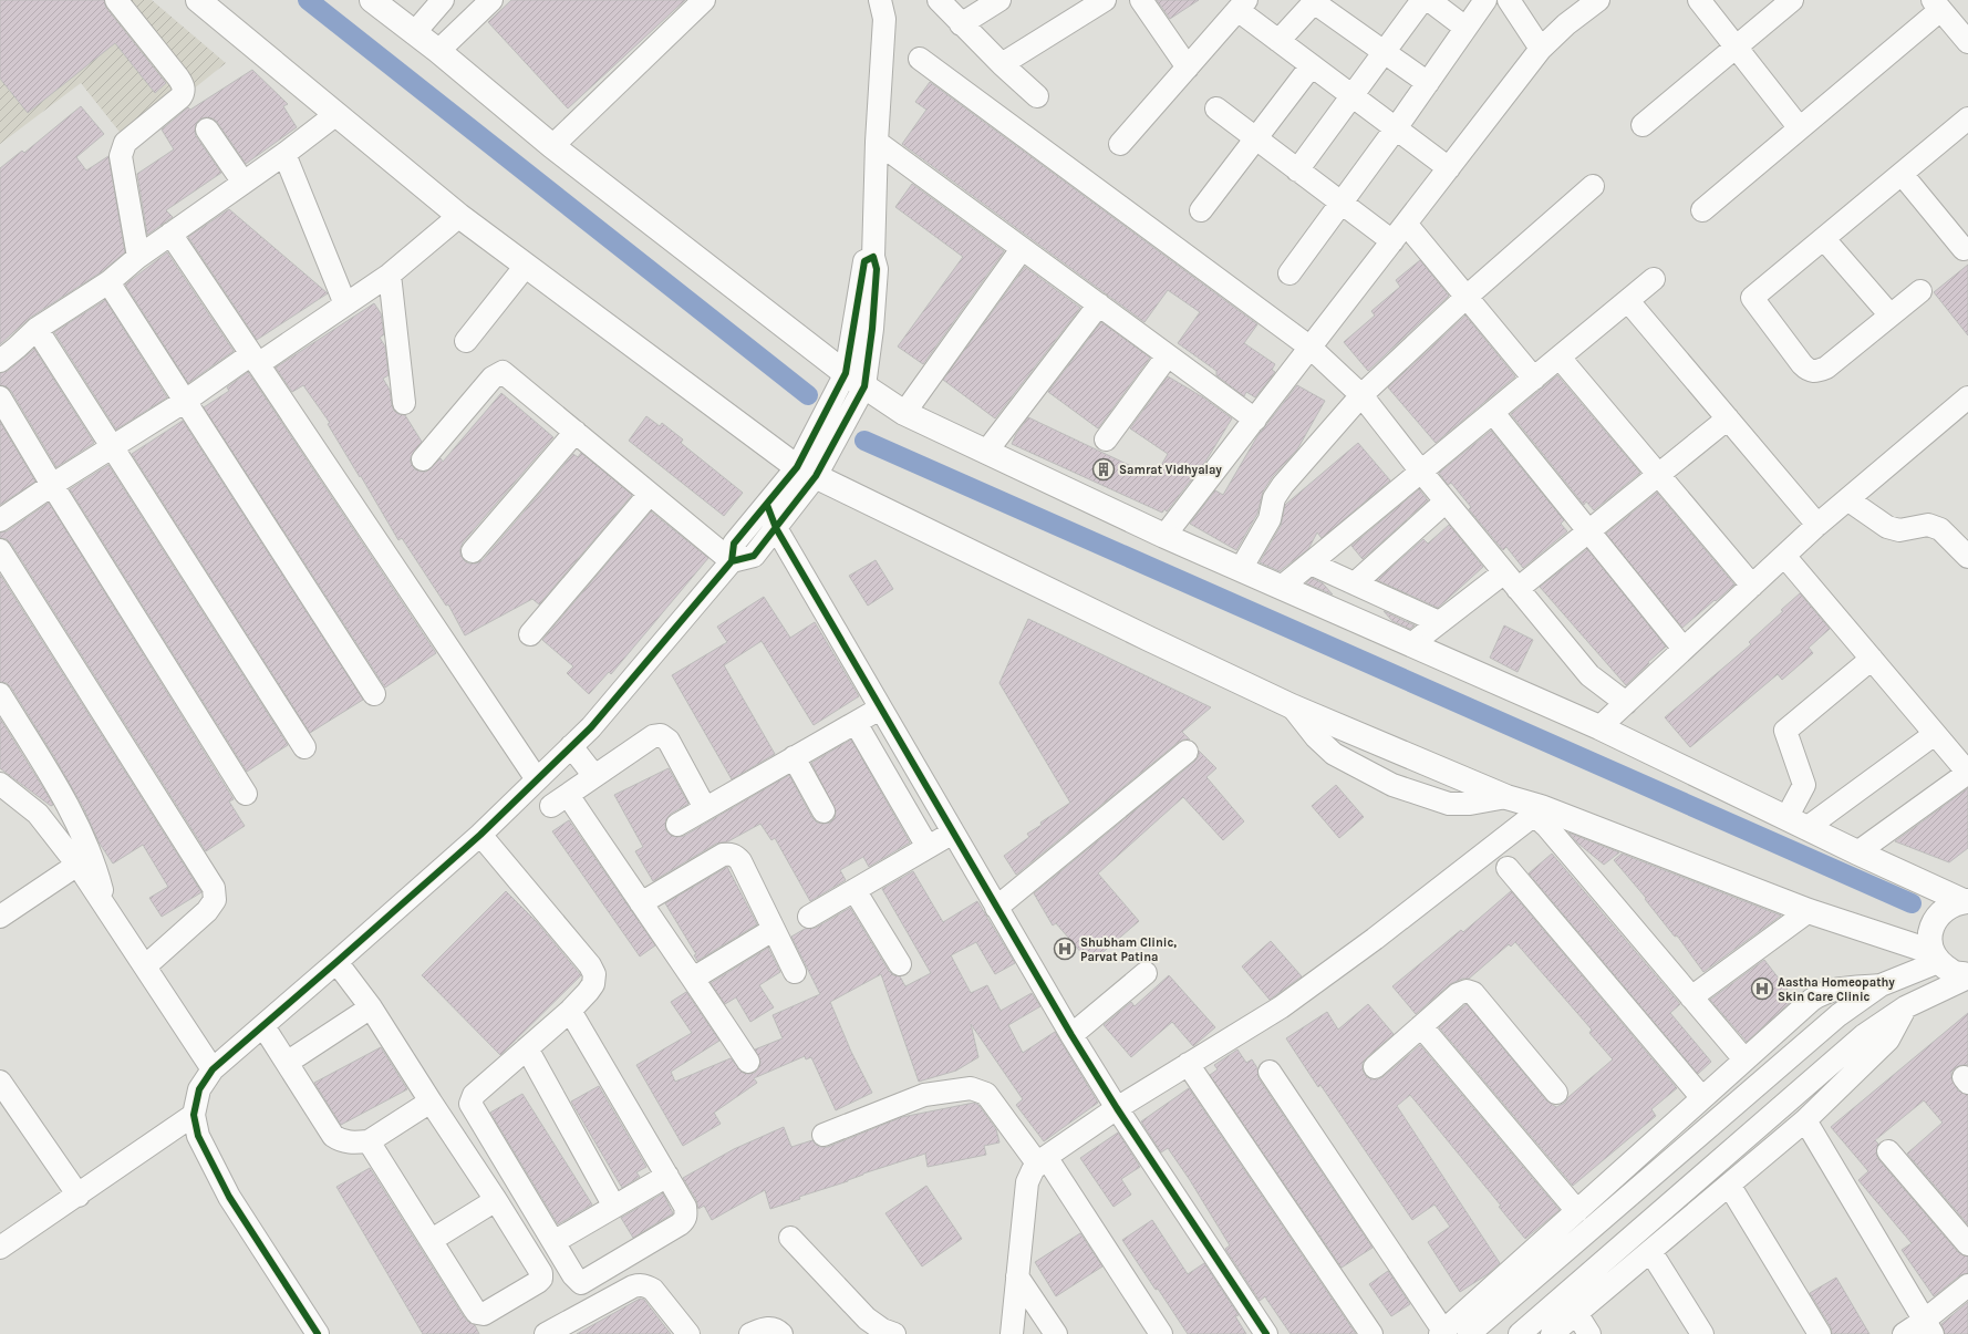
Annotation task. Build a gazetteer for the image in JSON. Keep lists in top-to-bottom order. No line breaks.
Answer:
{"places":{"building":["Samrat Vidhyalay"],"hospital":["Shubham Clinic, Parvat Patina","Aastha Homeopathy Skin Care Clinic"]}}
